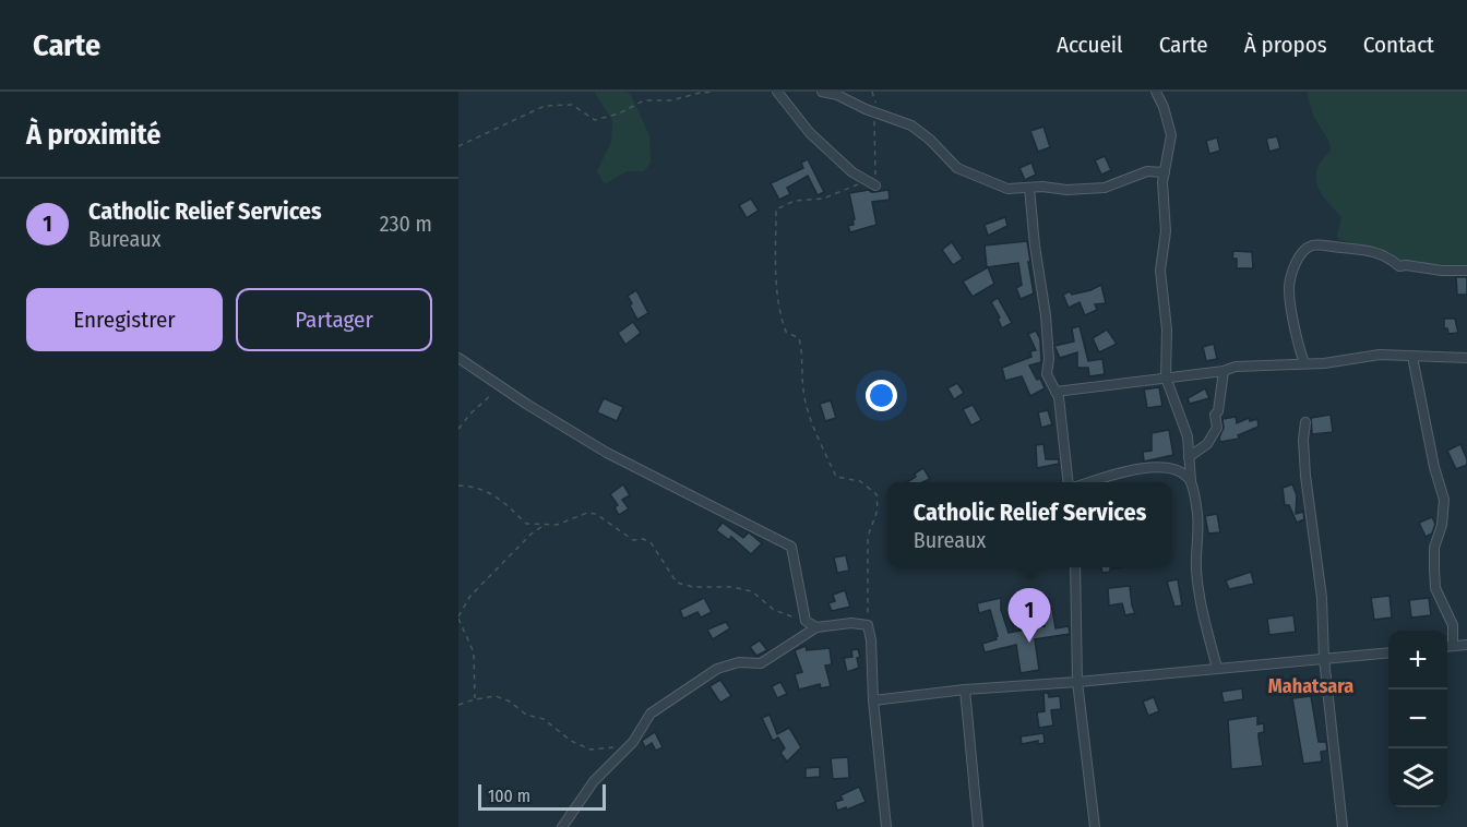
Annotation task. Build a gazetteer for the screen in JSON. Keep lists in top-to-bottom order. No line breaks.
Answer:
{"districts":["Mahatsara"],"scale_bar":"100 m","page":{"header":"Carte","nav":["Accueil","Carte","À propos","Contact"],"heading":"À proximité","list":[{"mark":"1","name":"Catholic Relief Services","note":"Bureaux","value":"230 m"}],"buttons":["Enregistrer","Partager"],"popup":["Catholic Relief Services","Bureaux"],"pins":"1","map_buttons":["+","−"],"scale":"100 m"}}
